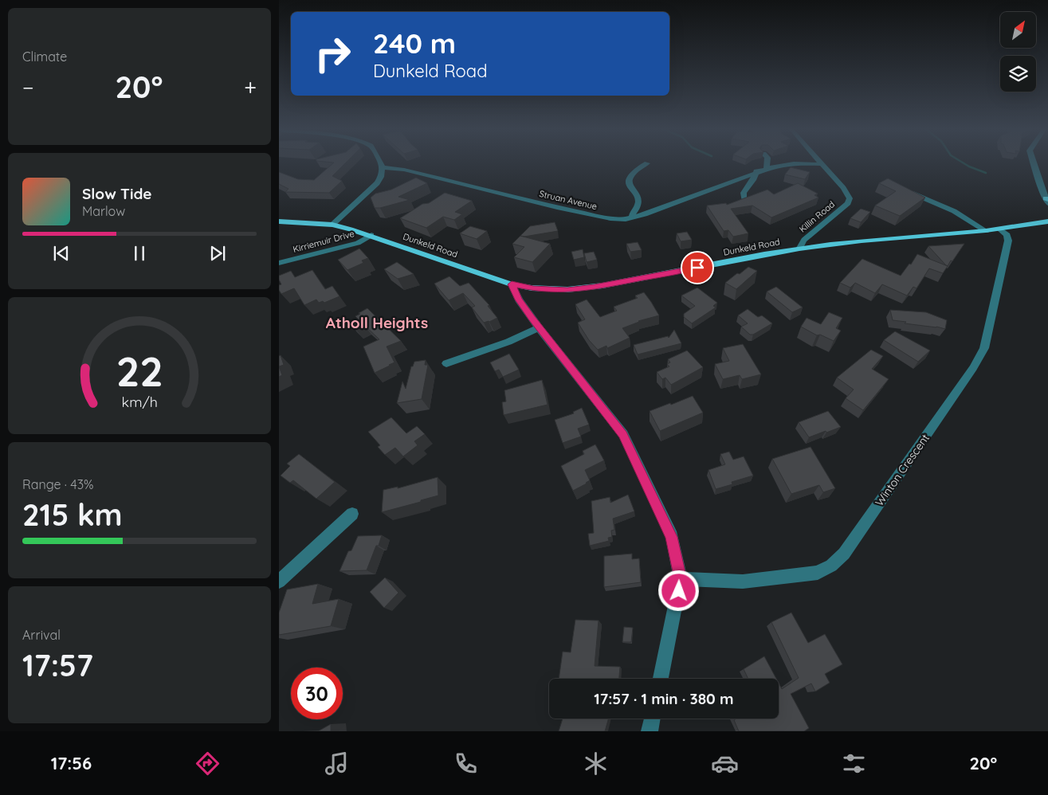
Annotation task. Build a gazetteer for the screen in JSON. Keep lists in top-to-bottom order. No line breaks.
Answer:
{"streets":{"main road":["Dunkeld Road"],"street":["Struan Avenue","Killin Road","Kirriemuir Drive","Winton Crescent"]},"crossings":[["Struan Avenue","Killin Road"],["Killin Road","Dunkeld Road"],["Kirriemuir Drive","Dunkeld Road"],["Dunkeld Road","Winton Crescent"]],"districts":["Atholl Heights"],"north":"top right","page":{"tile":["Climate",["Range · 43%","215 km"],["Arrival","17:57"]],"turn":["240 m","Dunkeld Road"],"heat":["−","20°","+"],"song":["Slow Tide","Marlow"],"limit":"30","trip":"17:57 · 1 min · 380 m","tabs":["17:56","20°"],"gauge":["22","km/h"]}}
